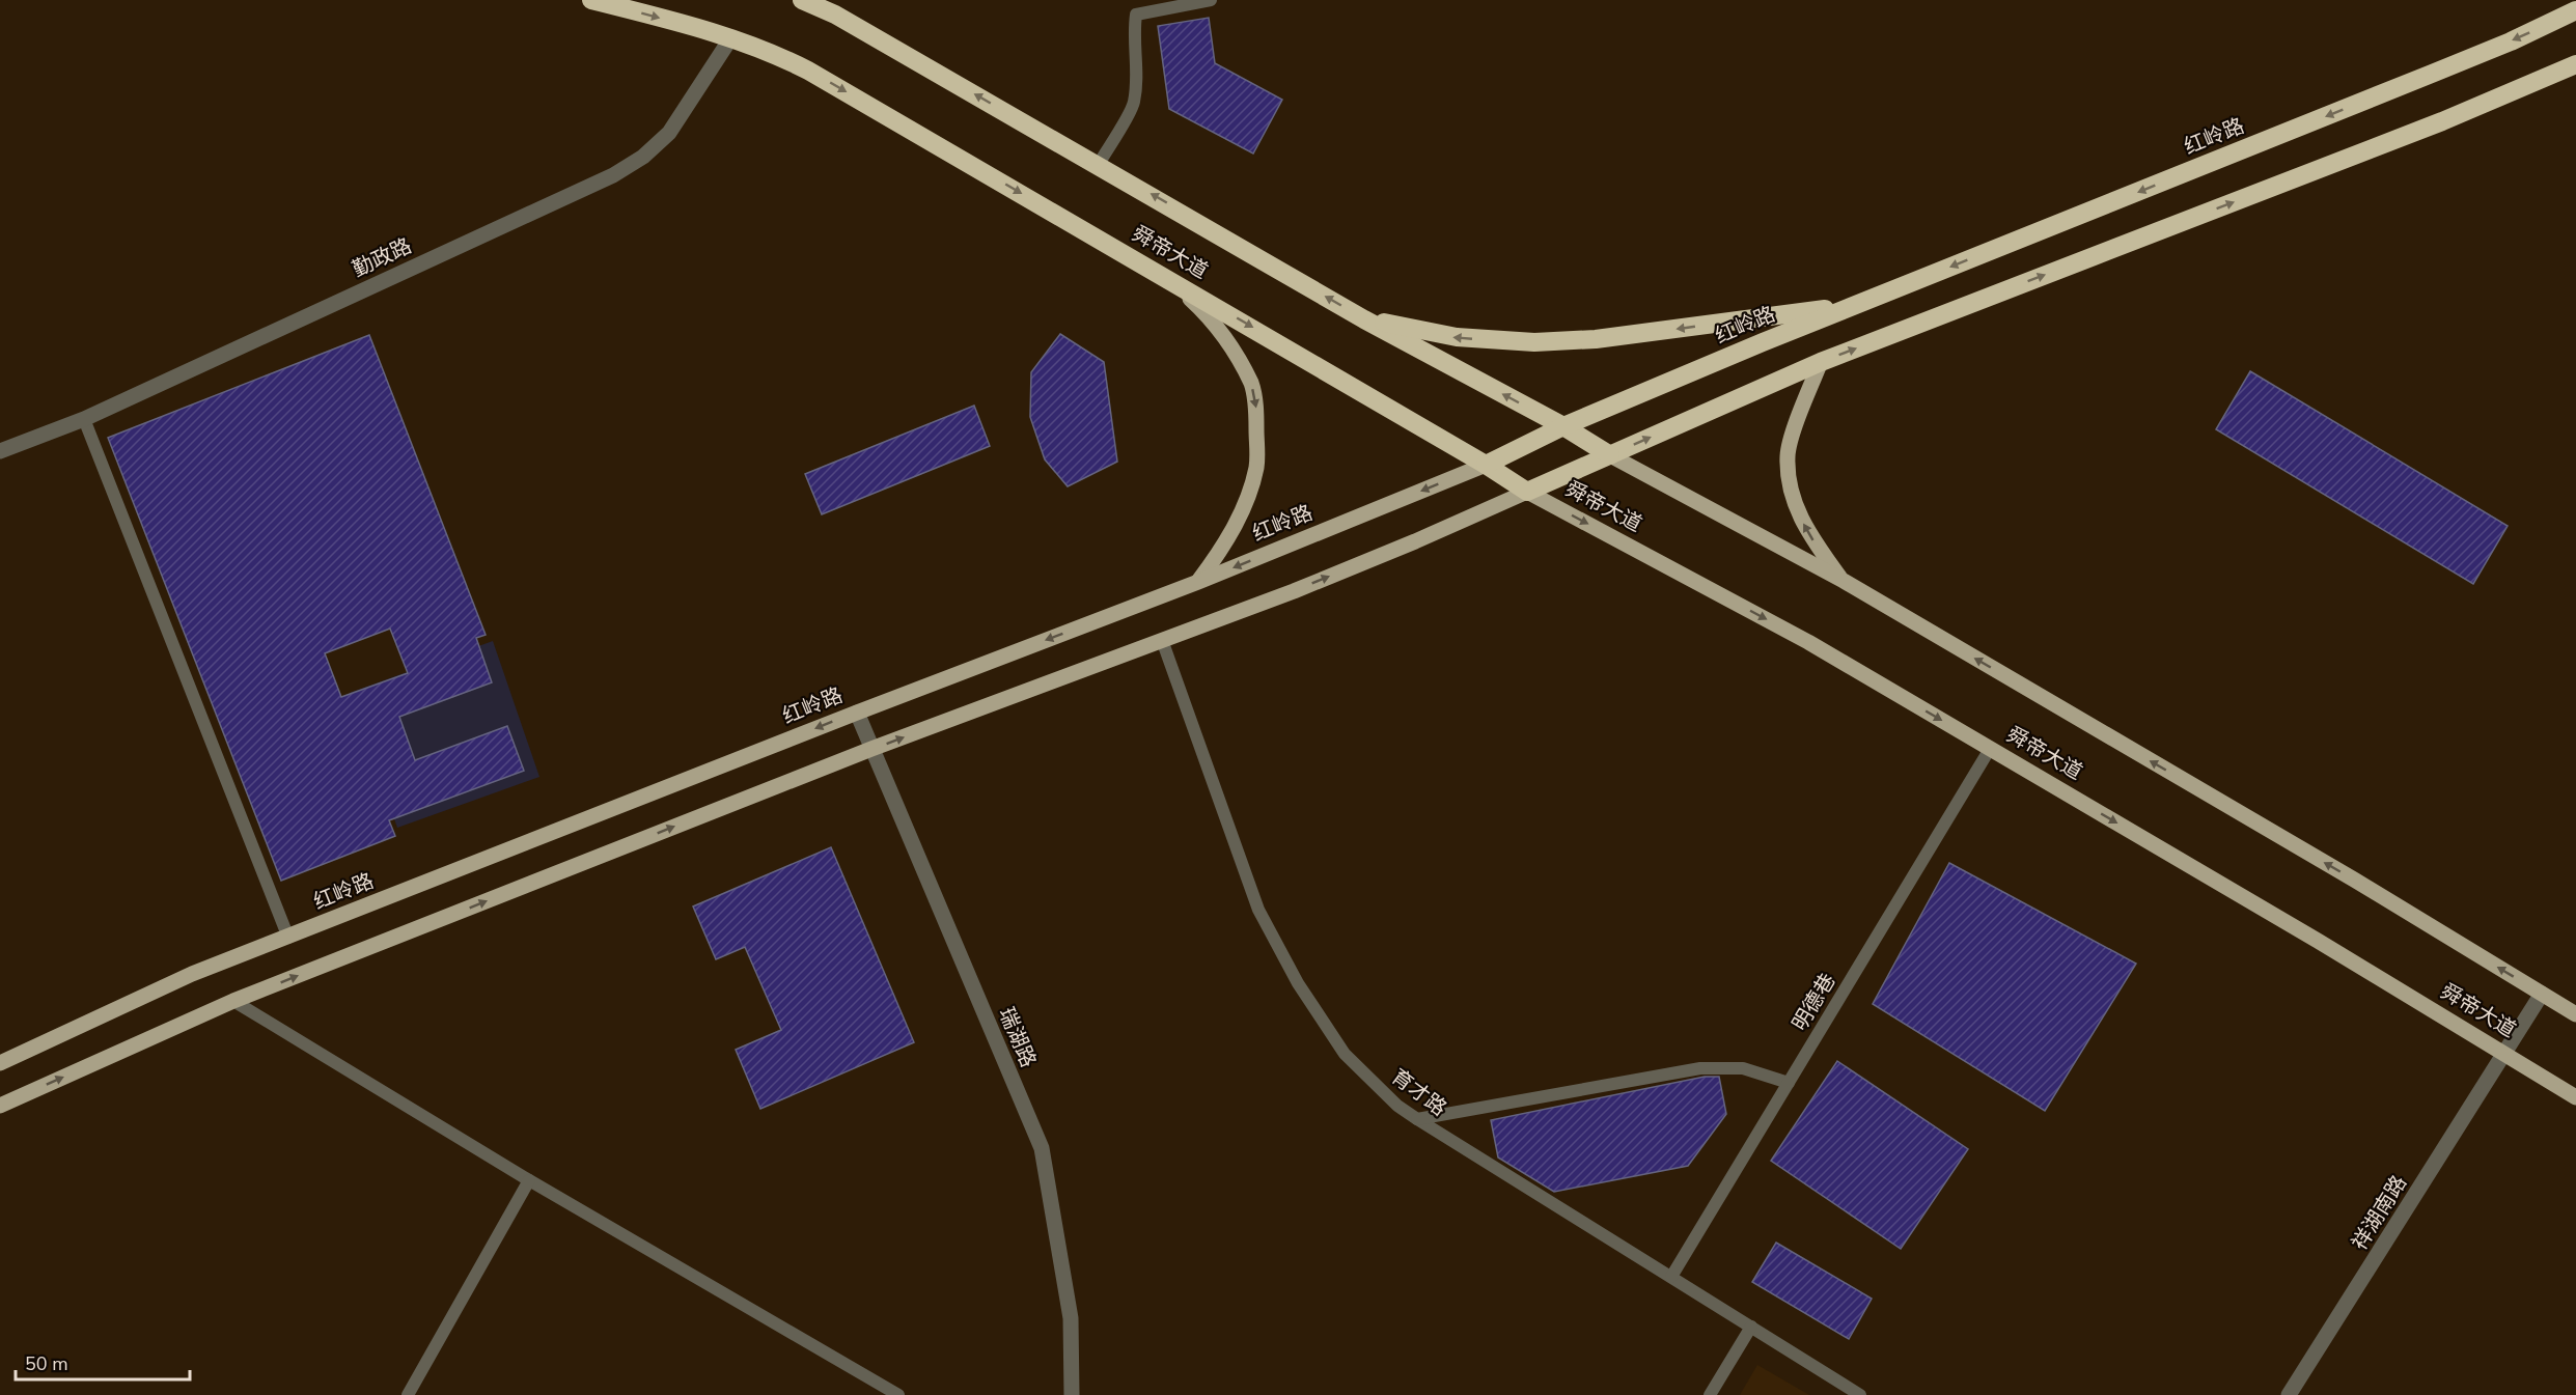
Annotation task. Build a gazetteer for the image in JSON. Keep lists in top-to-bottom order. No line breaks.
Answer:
{"streets":{"highway":["红岭路","舜帝大道"],"street":["勤政路","瑞湖路","祥湖南路"],"lane":["明德巷","育才路"]},"crossings":[["红岭路","舜帝大道"],["红岭路","瑞湖路"],["舜帝大道","勤政路"],["舜帝大道","明德巷"],["舜帝大道","祥湖南路"],["明德巷","育才路"]],"scale_bar":"50 m"}
